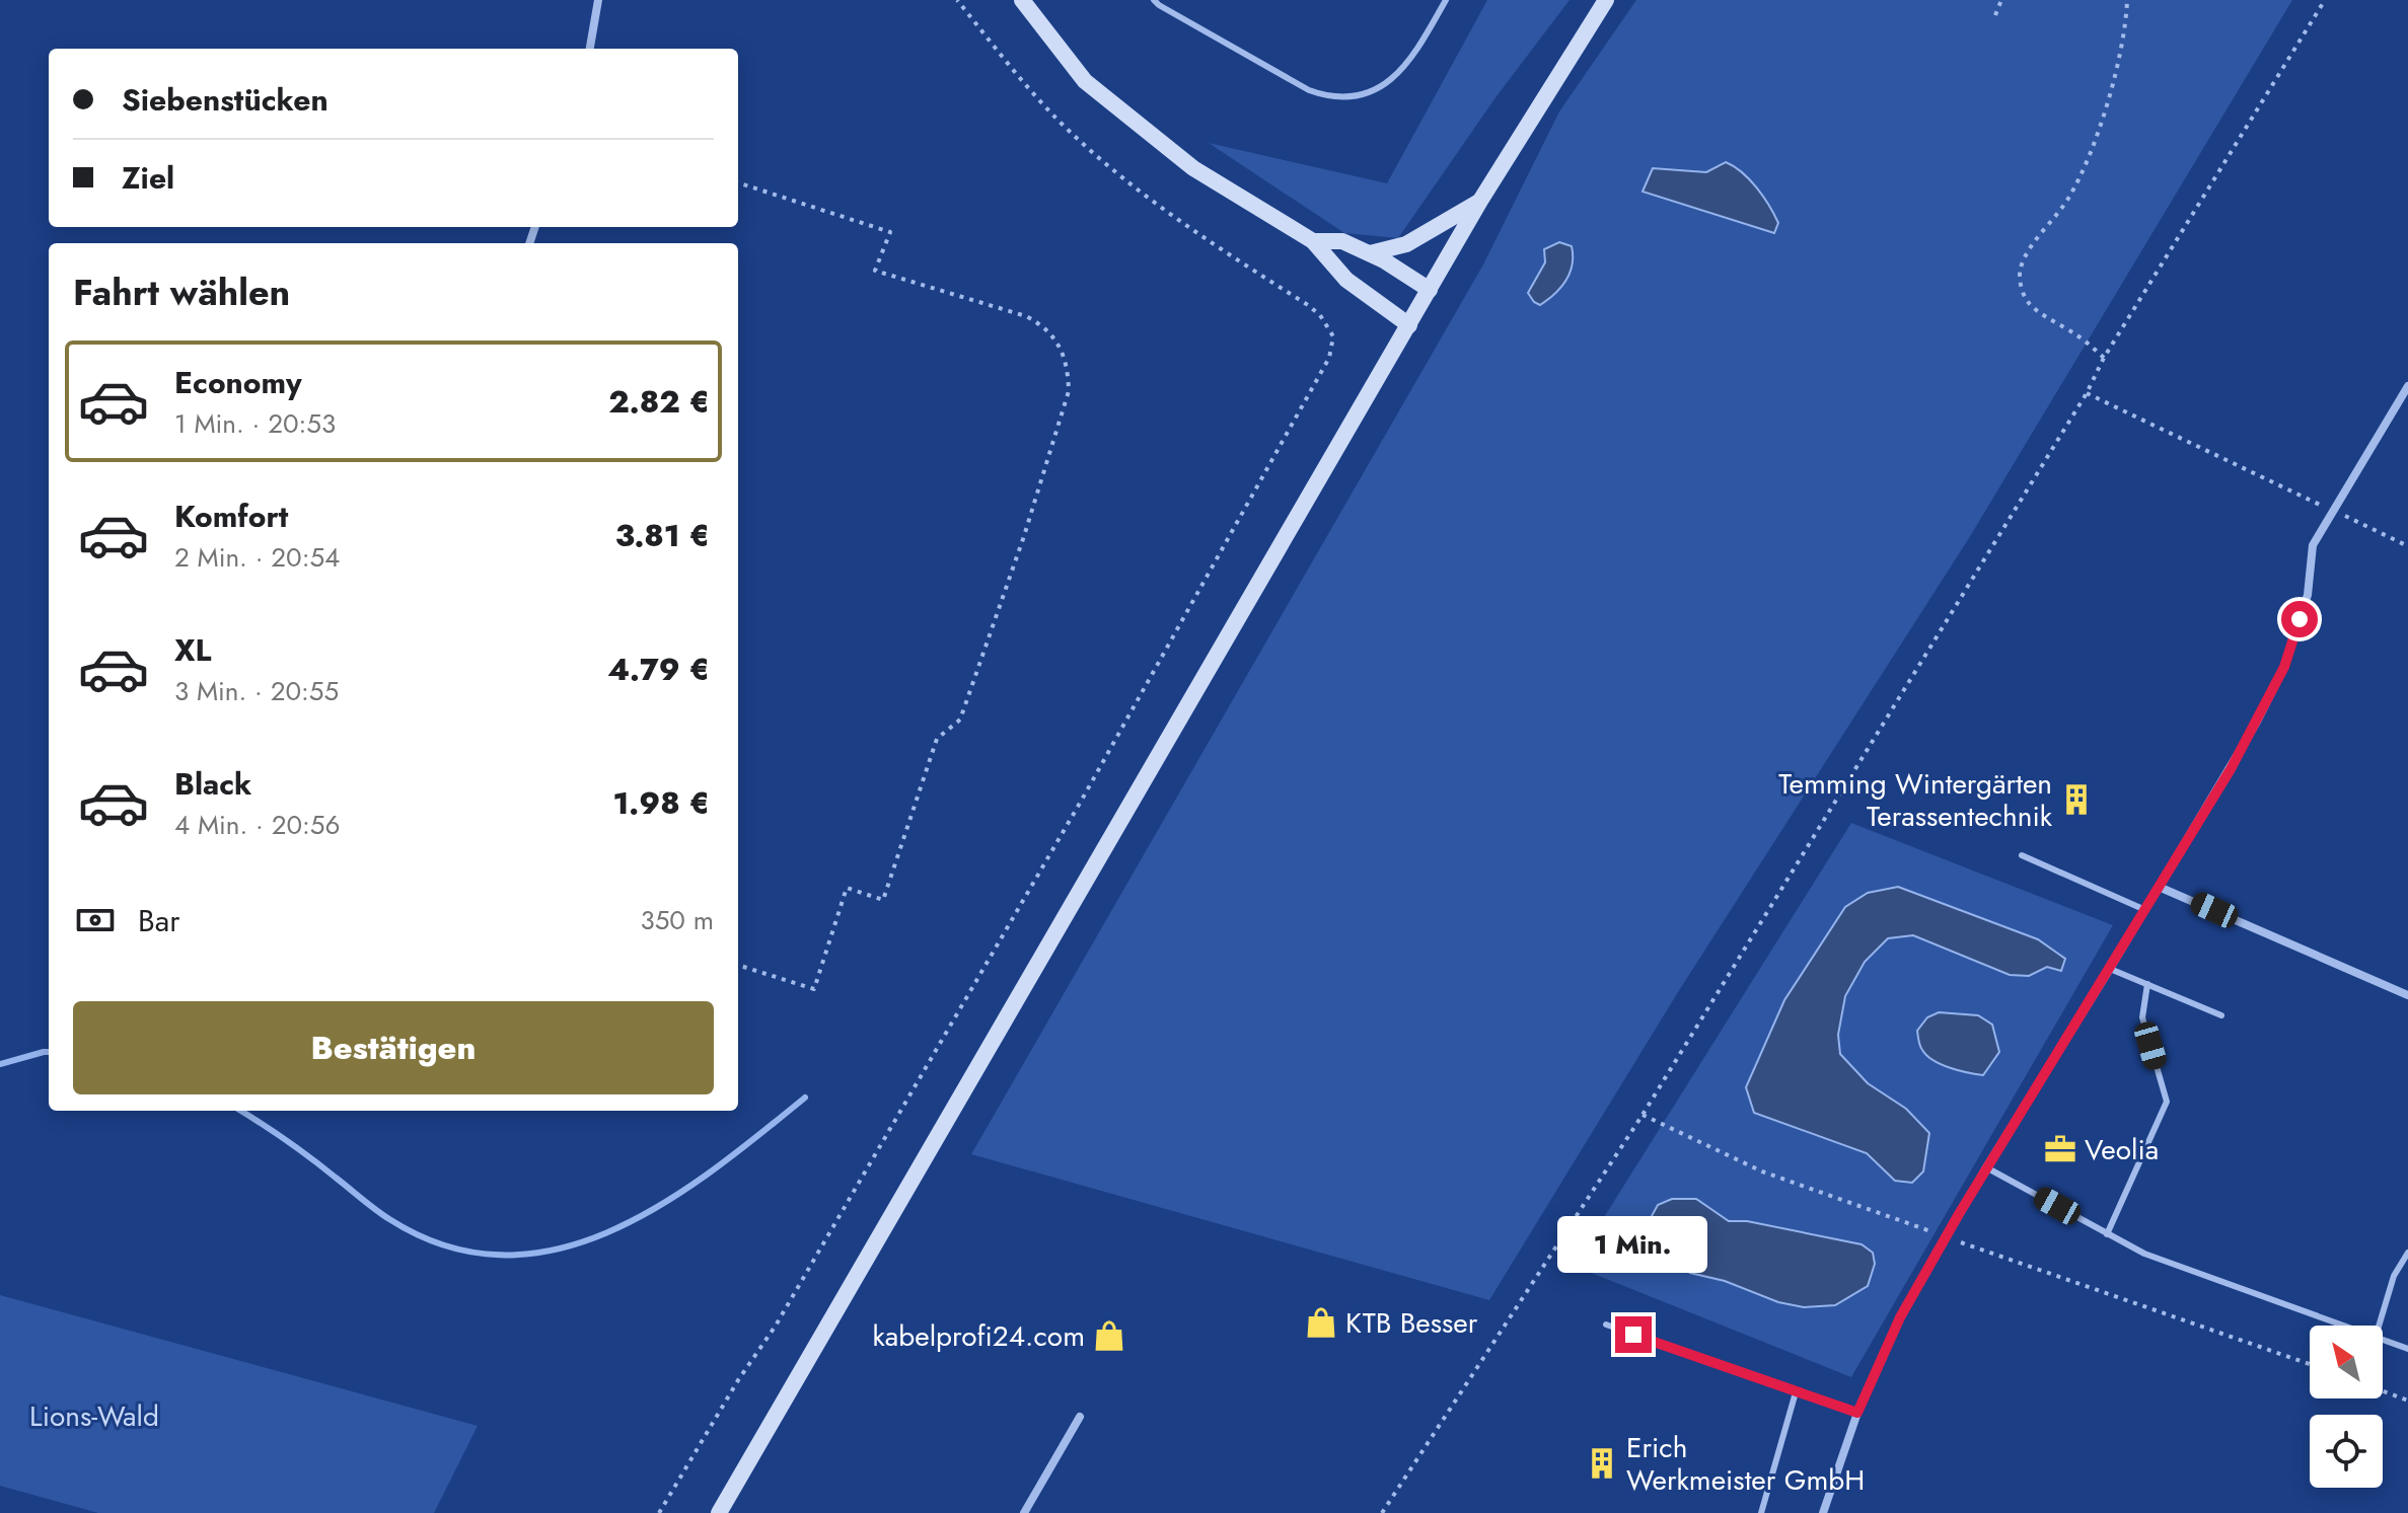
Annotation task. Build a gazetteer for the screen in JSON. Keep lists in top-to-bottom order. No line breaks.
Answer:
{"parks":["Lions-Wald"],"places":{"building":["Temming Wintergärten Terassentechnik","Erich Werkmeister GmbH"],"office":["Veolia"],"shop":["KTB Besser","kabelprofi24.com"]},"north":"top left","page":{"banner":["Siebenstücken","Ziel"],"heading":"Fahrt wählen","list":[{"name":"Economy","note":"1 Min. · 20:53","value":"2.82 €"},{"name":"Komfort","note":"2 Min. · 20:54","value":"3.81 €"},{"name":"XL","note":"3 Min. · 20:55","value":"4.79 €"},{"name":"Black","note":"4 Min. · 20:56","value":"1.98 €"}],"pay":["Bar","350 m"],"buttons":"Bestätigen","bubble":"1 Min."}}
